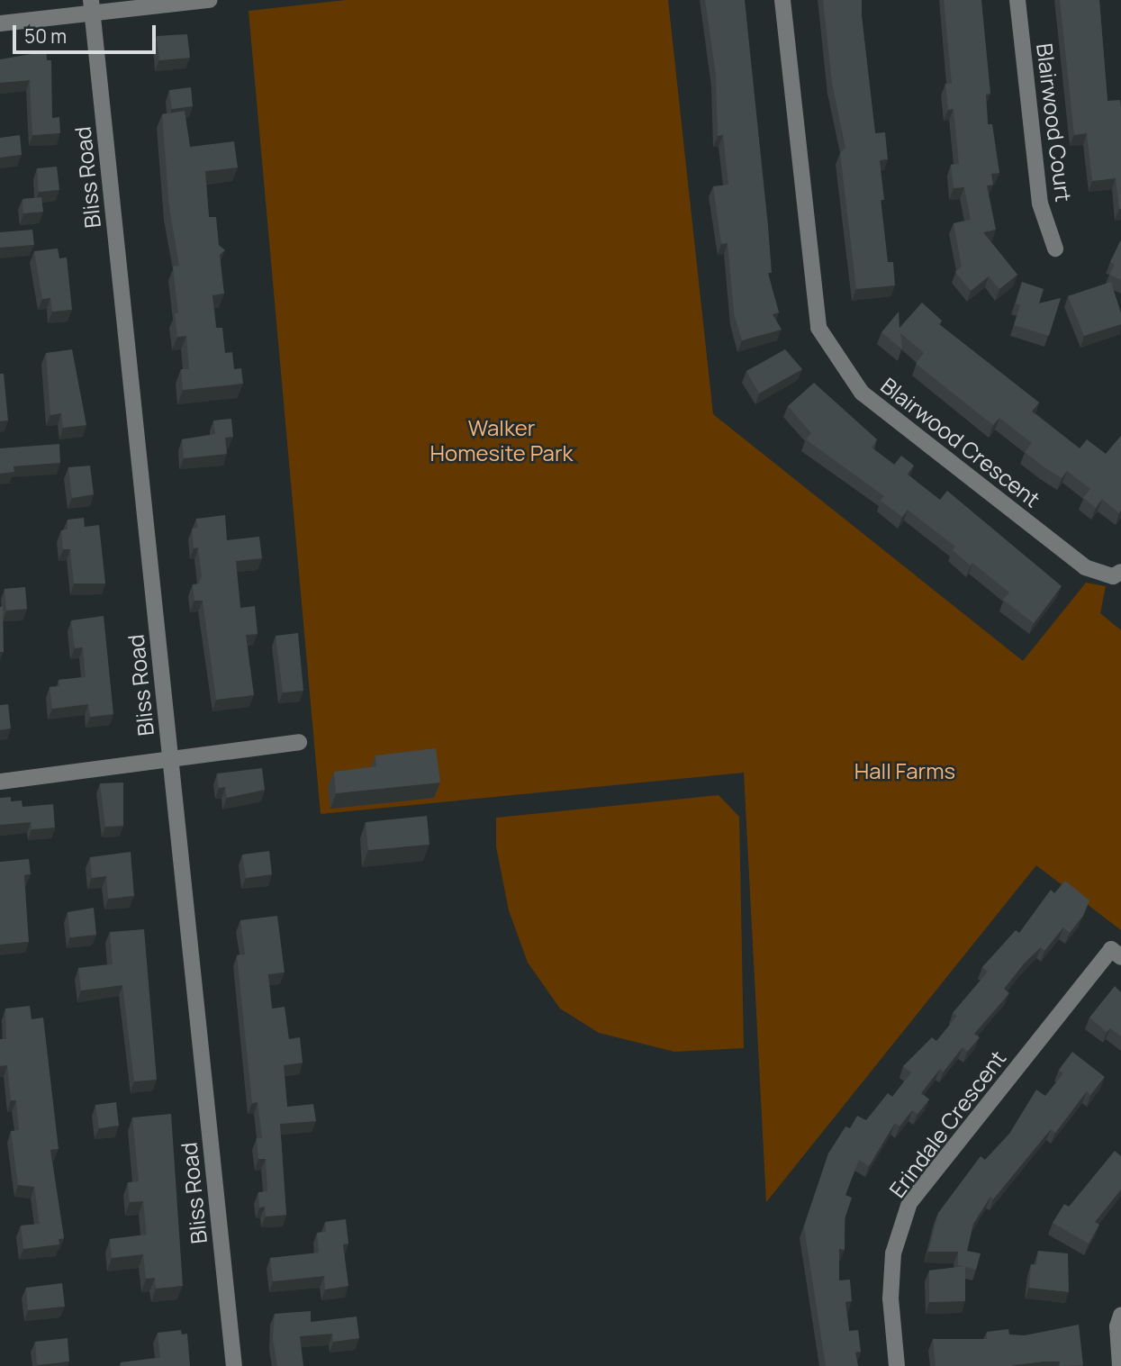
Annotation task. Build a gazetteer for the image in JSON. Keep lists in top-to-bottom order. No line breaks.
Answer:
{"streets":{"street":["Blairwood Court","Bliss Road","Blairwood Crescent","Erindale Crescent"]},"parks":["Walker Homesite Park","Hall Farms"],"scale_bar":"50 m"}
